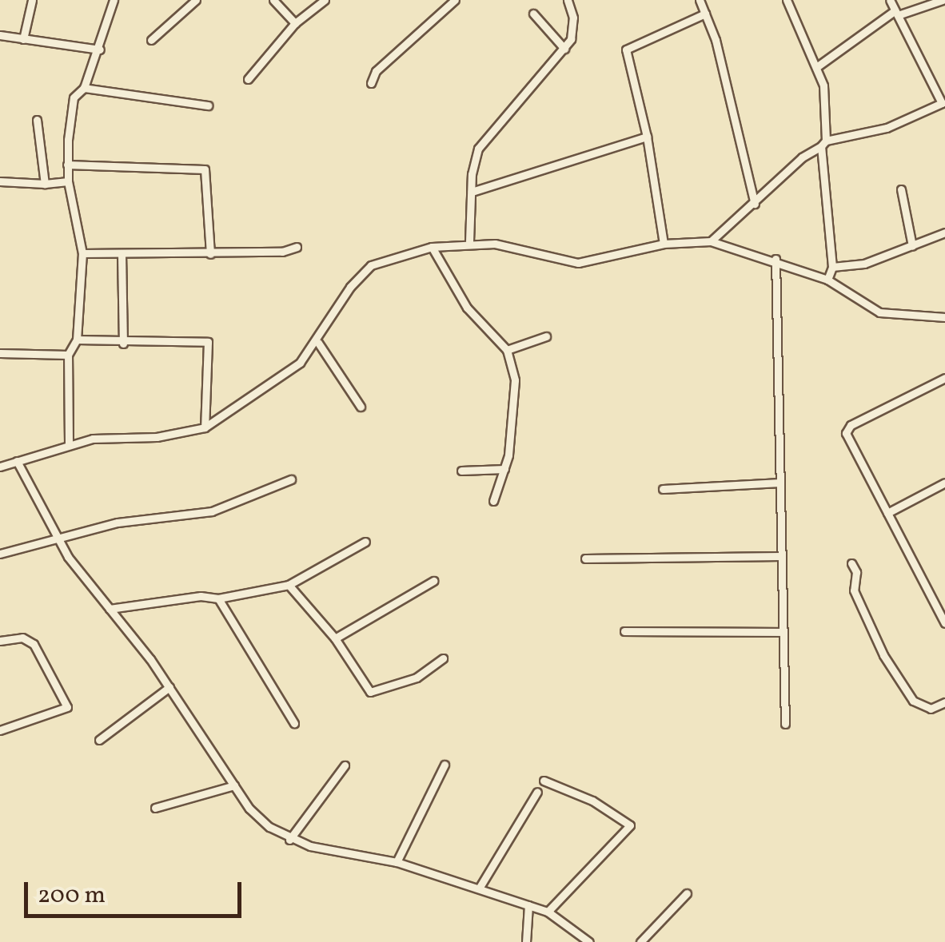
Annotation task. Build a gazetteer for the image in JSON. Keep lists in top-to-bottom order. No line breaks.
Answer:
{"scale_bar":"200 m"}
